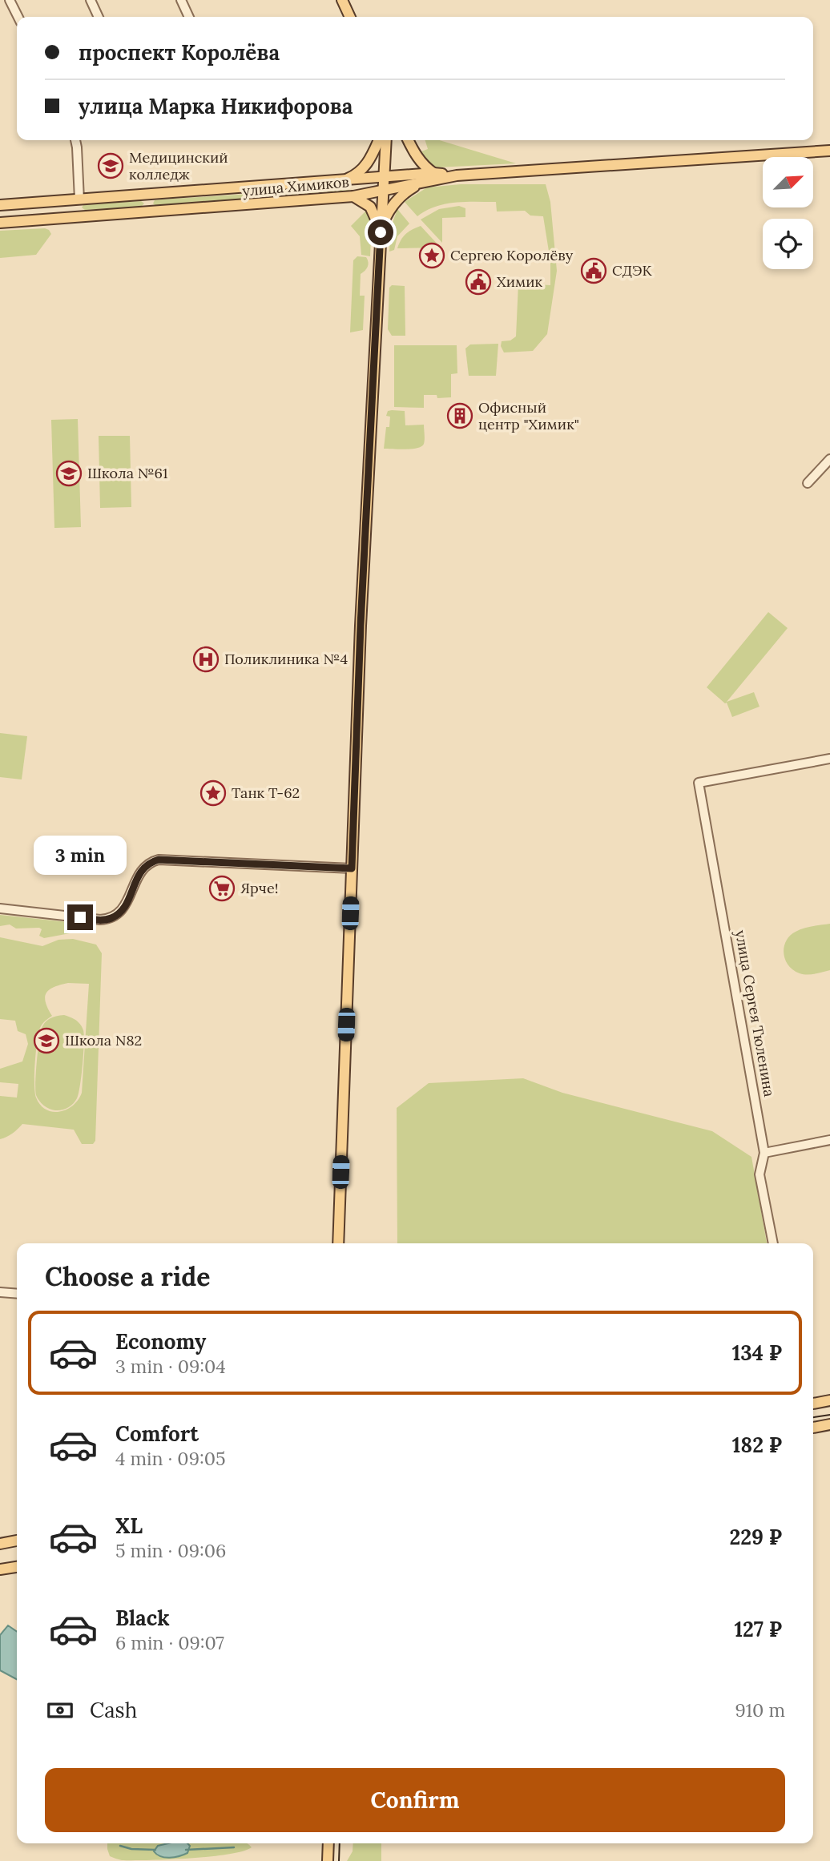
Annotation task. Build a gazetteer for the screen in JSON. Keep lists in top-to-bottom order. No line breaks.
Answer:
{"streets":{"main road":["улица Химиков"],"street":["улица Сергея Тюленина"]},"places":{"school or university":["Медицинский колледж","Школа №61","Школа N82"],"place":["Сергею Королёву","Танк Т-62"],"public building":["СДЭК","Химик"],"building":["Офисный центр \"Химик\""],"hospital":["Поликлиника №4"],"supermarket":["Ярче!"]},"north":"top right","page":{"banner":["проспект Королёва","улица Марка Никифорова"],"bubble":"3 min","heading":"Choose a ride","list":[{"name":"Economy","note":"3 min · 09:04","value":"134 ₽"},{"name":"Comfort","note":"4 min · 09:05","value":"182 ₽"},{"name":"XL","note":"5 min · 09:06","value":"229 ₽"},{"name":"Black","note":"6 min · 09:07","value":"127 ₽"}],"pay":["Cash","910 m"],"buttons":"Confirm"}}
